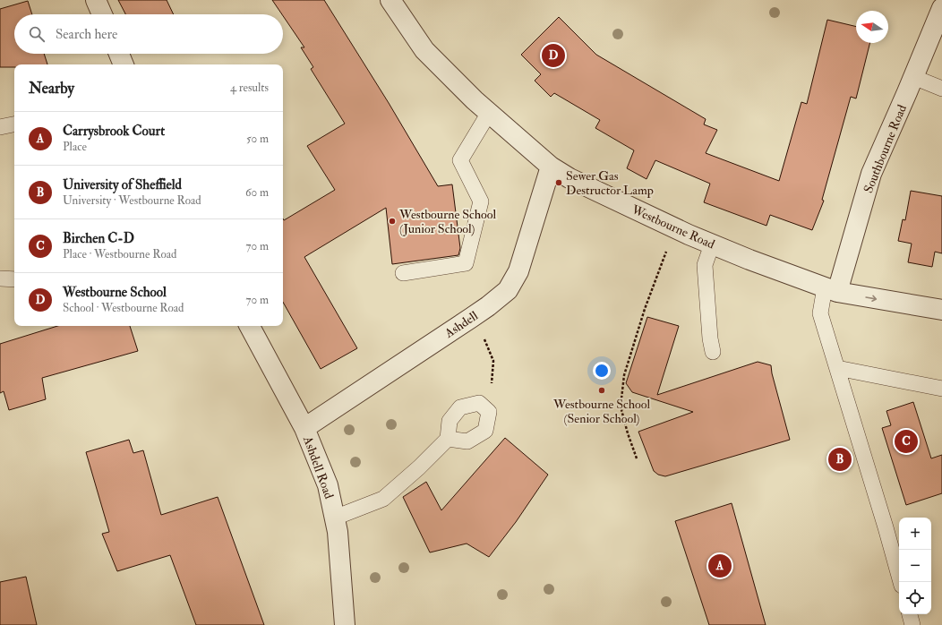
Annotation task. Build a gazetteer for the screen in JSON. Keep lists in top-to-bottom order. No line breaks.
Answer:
{"streets":{"street":["Southbourne Road","Westbourne Road","Ashdell","Ashdell Road"]},"crossings":[["Southbourne Road","Westbourne Road"],["Westbourne Road","Ashdell"],["Ashdell","Ashdell Road"]],"places":["Sewer Gas Destructor Lamp","Westbourne School (Junior School)","Westbourne School (Senior School)"],"north":"left","page":{"search":"Search here","pins":["D","C","B","A"],"heading":["Nearby","4 results"],"list":[{"mark":"A","name":"Carrysbrook Court","note":"Place","value":"50 m"},{"mark":"B","name":"University of Sheffield","note":"University · Westbourne Road","value":"60 m"},{"mark":"C","name":"Birchen C-D","note":"Place · Westbourne Road","value":"70 m"},{"mark":"D","name":"Westbourne School","note":"School · Westbourne Road","value":"70 m"}],"map_buttons":["+","−"]}}
